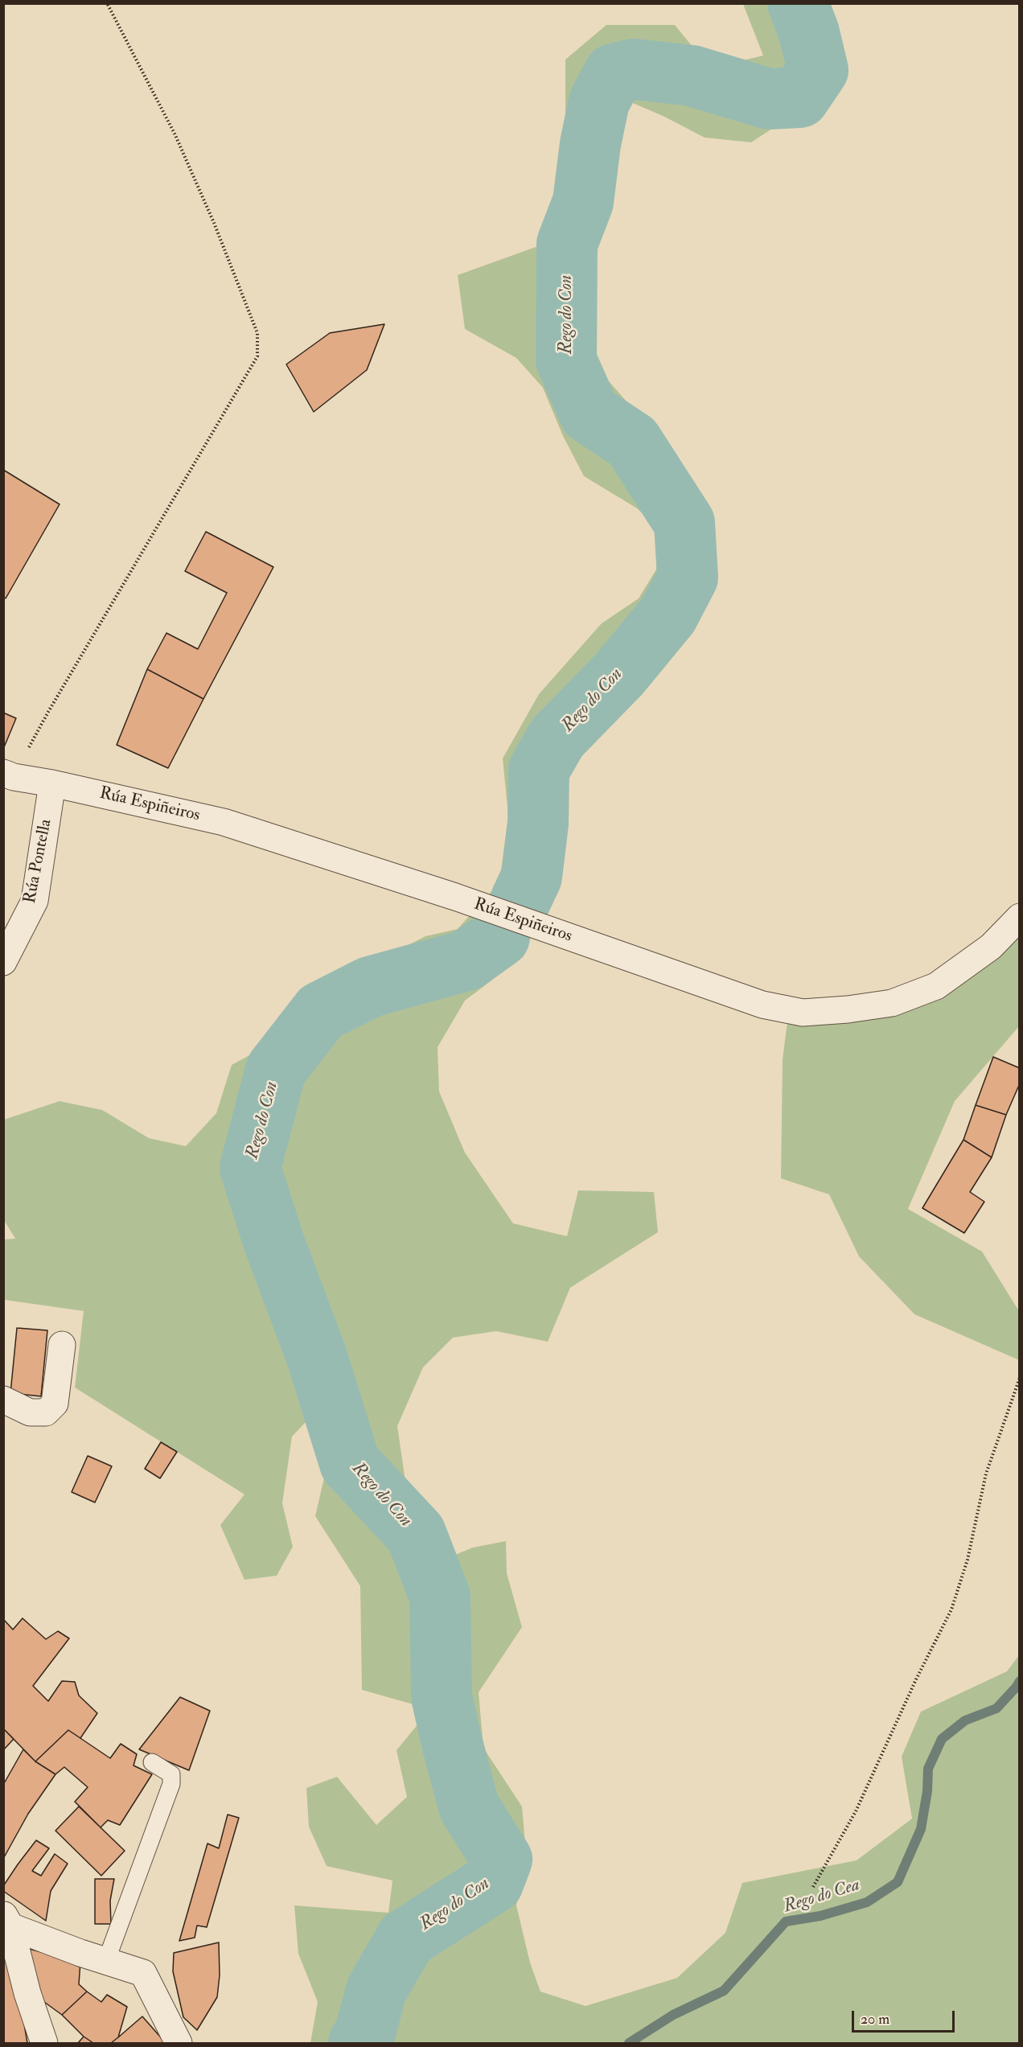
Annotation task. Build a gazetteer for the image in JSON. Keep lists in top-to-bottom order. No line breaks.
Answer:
{"streets":{"street":["Rúa Espiñeiros","Rúa Pontella"]},"crossings":[["Rúa Espiñeiros","Rúa Pontella"]],"water":["Rego do Con","Rego do Cea"],"scale_bar":"20 m"}
